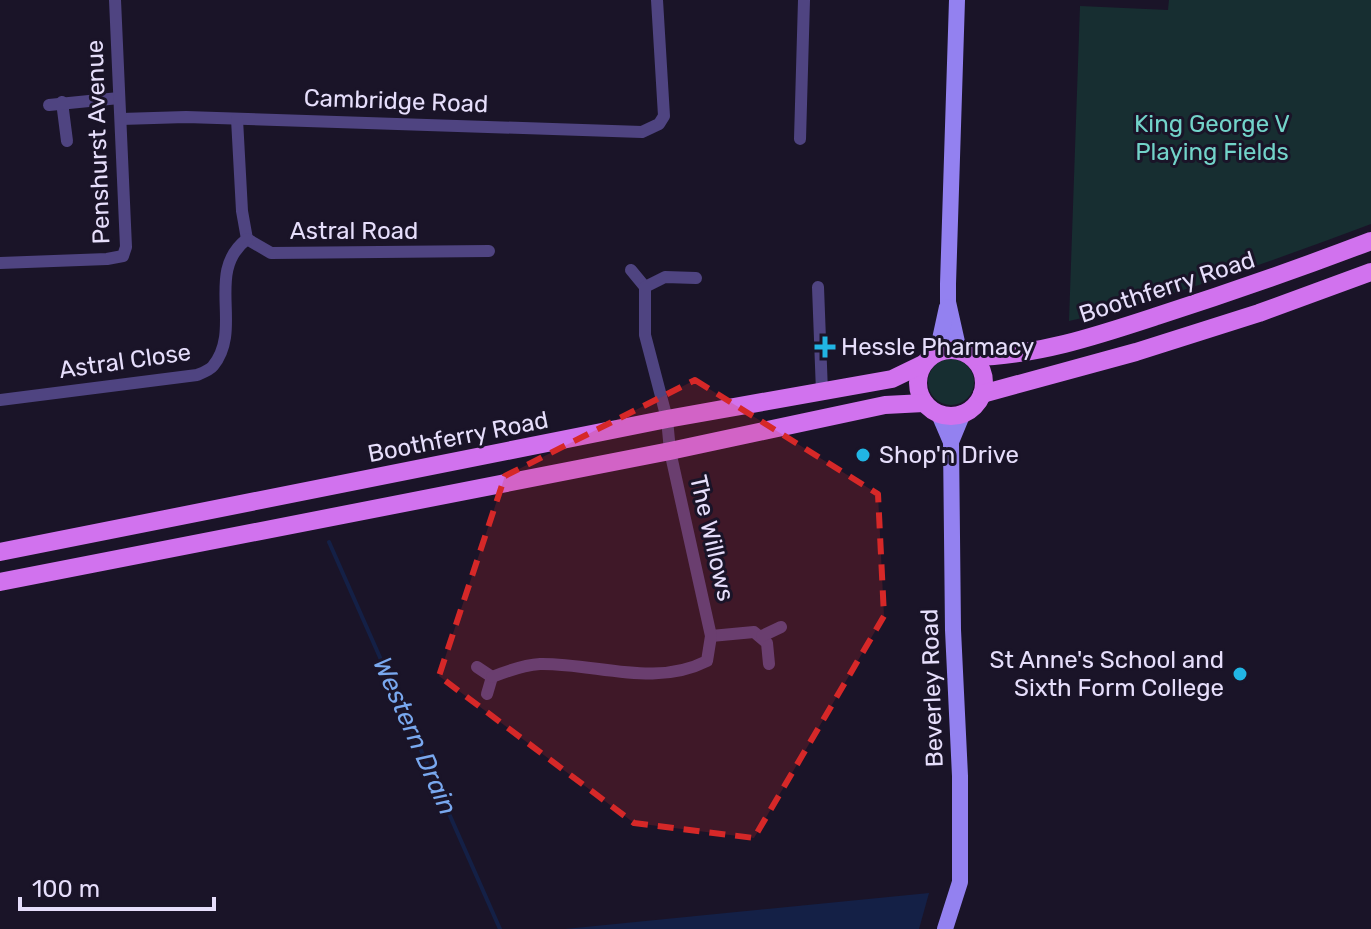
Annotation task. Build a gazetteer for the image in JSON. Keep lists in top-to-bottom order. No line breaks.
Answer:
{"streets":{"main road":["Boothferry Road","Beverley Road"],"street":["Cambridge Road","Penshurst Avenue","Astral Road","Astral Close","The Willows"]},"crossings":[["Cambridge Road","Penshurst Avenue"],["Astral Road","Astral Close"],["Boothferry Road","The Willows"],["Boothferry Road","Beverley Road"]],"water":["Western Drain"],"parks":["King George V Playing Fields"],"places":{"health":["Hessle Pharmacy"],"other":["Shop'n Drive","St Anne's School and Sixth Form College"]},"scale_bar":"100 m"}
